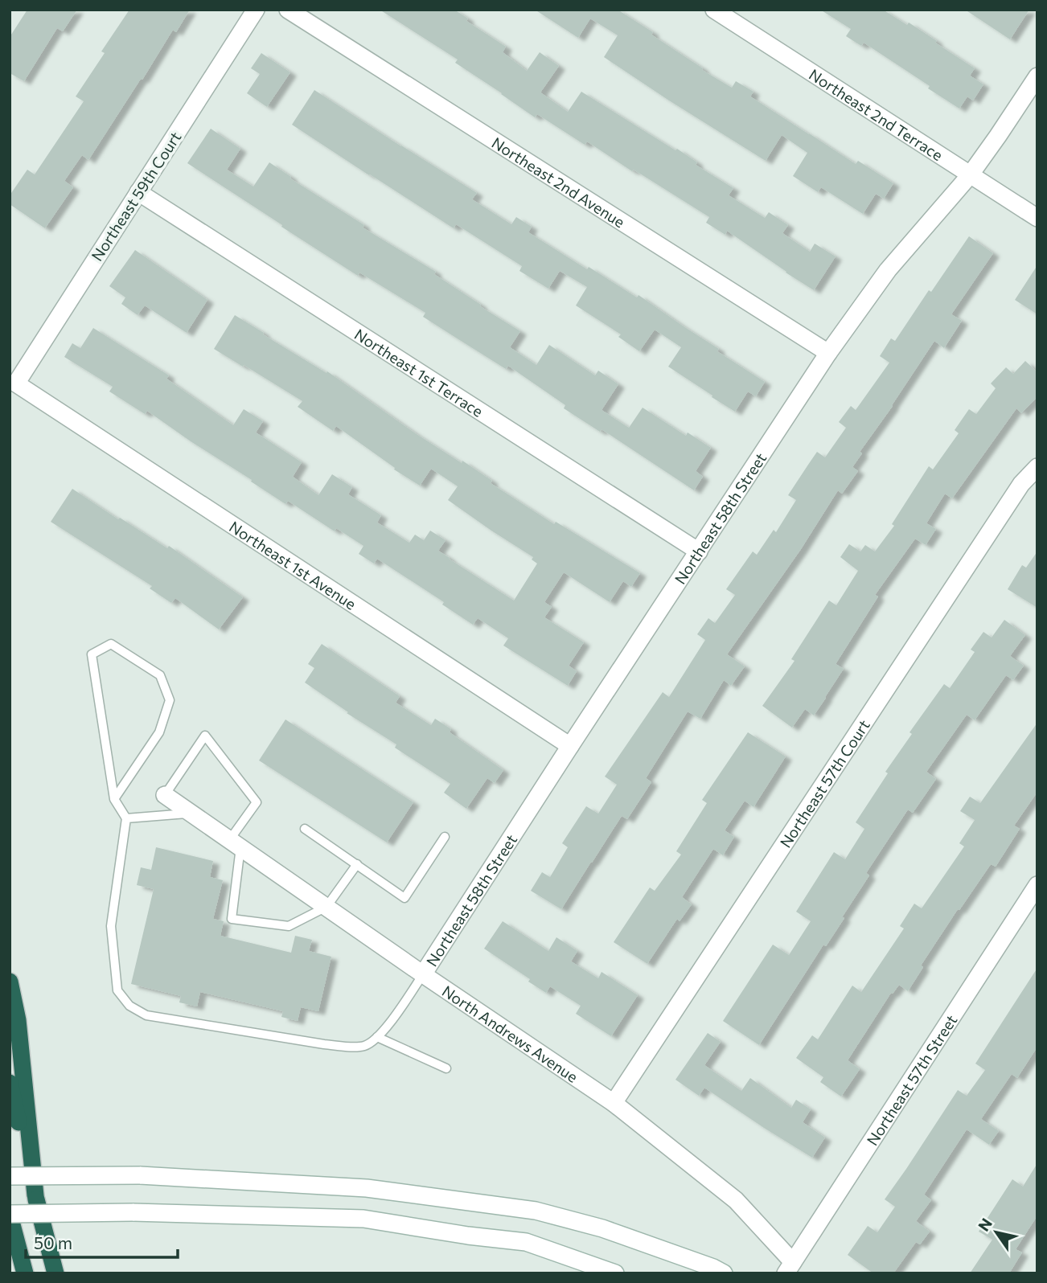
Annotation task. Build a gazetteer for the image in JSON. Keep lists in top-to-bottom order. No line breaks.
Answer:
{"streets":{"street":["Northeast 2nd Terrace","Northeast 2nd Avenue","Northeast 59th Court","Northeast 1st Terrace","Northeast 58th Street","Northeast 1st Avenue","Northeast 57th Court","North Andrews Avenue","Northeast 57th Street"]},"crossings":[["Northeast 2nd Terrace","Northeast 58th Street"],["Northeast 2nd Avenue","Northeast 58th Street"],["Northeast 59th Court","Northeast 1st Terrace"],["Northeast 59th Court","Northeast 1st Avenue"],["Northeast 1st Terrace","Northeast 58th Street"],["Northeast 58th Street","Northeast 1st Avenue"],["Northeast 58th Street","North Andrews Avenue"],["Northeast 57th Court","North Andrews Avenue"],["North Andrews Avenue","Northeast 57th Street"]],"scale_bar":"50 m","north":"top left"}
